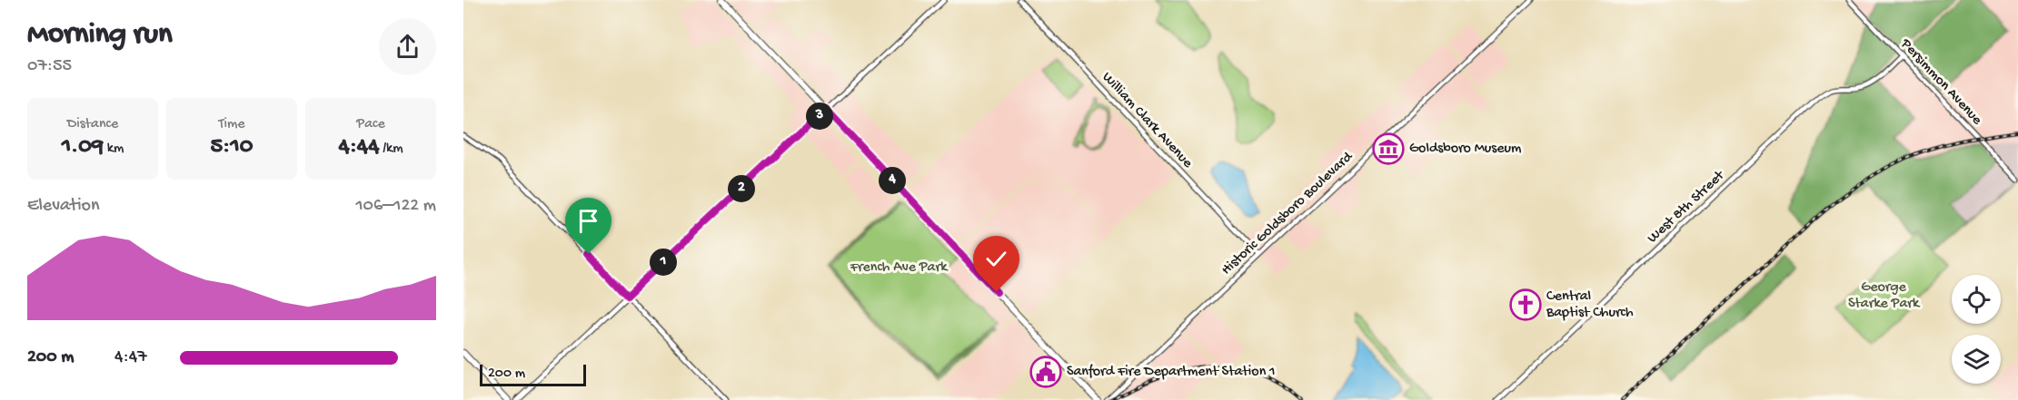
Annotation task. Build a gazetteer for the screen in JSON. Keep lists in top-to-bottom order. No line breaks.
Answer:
{"streets":{"street":["Persimmon Avenue","William Clark Avenue","West 8th Street","Historic Goldsboro Boulevard"]},"crossings":[["Persimmon Avenue","West 8th Street"],["William Clark Avenue","Historic Goldsboro Boulevard"]],"parks":["French Ave Park","George Starke Park"],"places":{"museum":["Goldsboro Museum"],"church":["Central Baptist Church"],"public building":["Sanford Fire Department Station 1"]},"scale_bar":"200 m","page":{"heading":["Morning run","07:55"],"stats":[["Distance","1.09 km"],["Time","5:10"],["Pace","4:44 /km"]],"pins":["3","4","2","1"],"chart":["Elevation","106–122 m"],"list":[{"name":"200 m","note":"4:47"}],"scale":"200 m"}}
